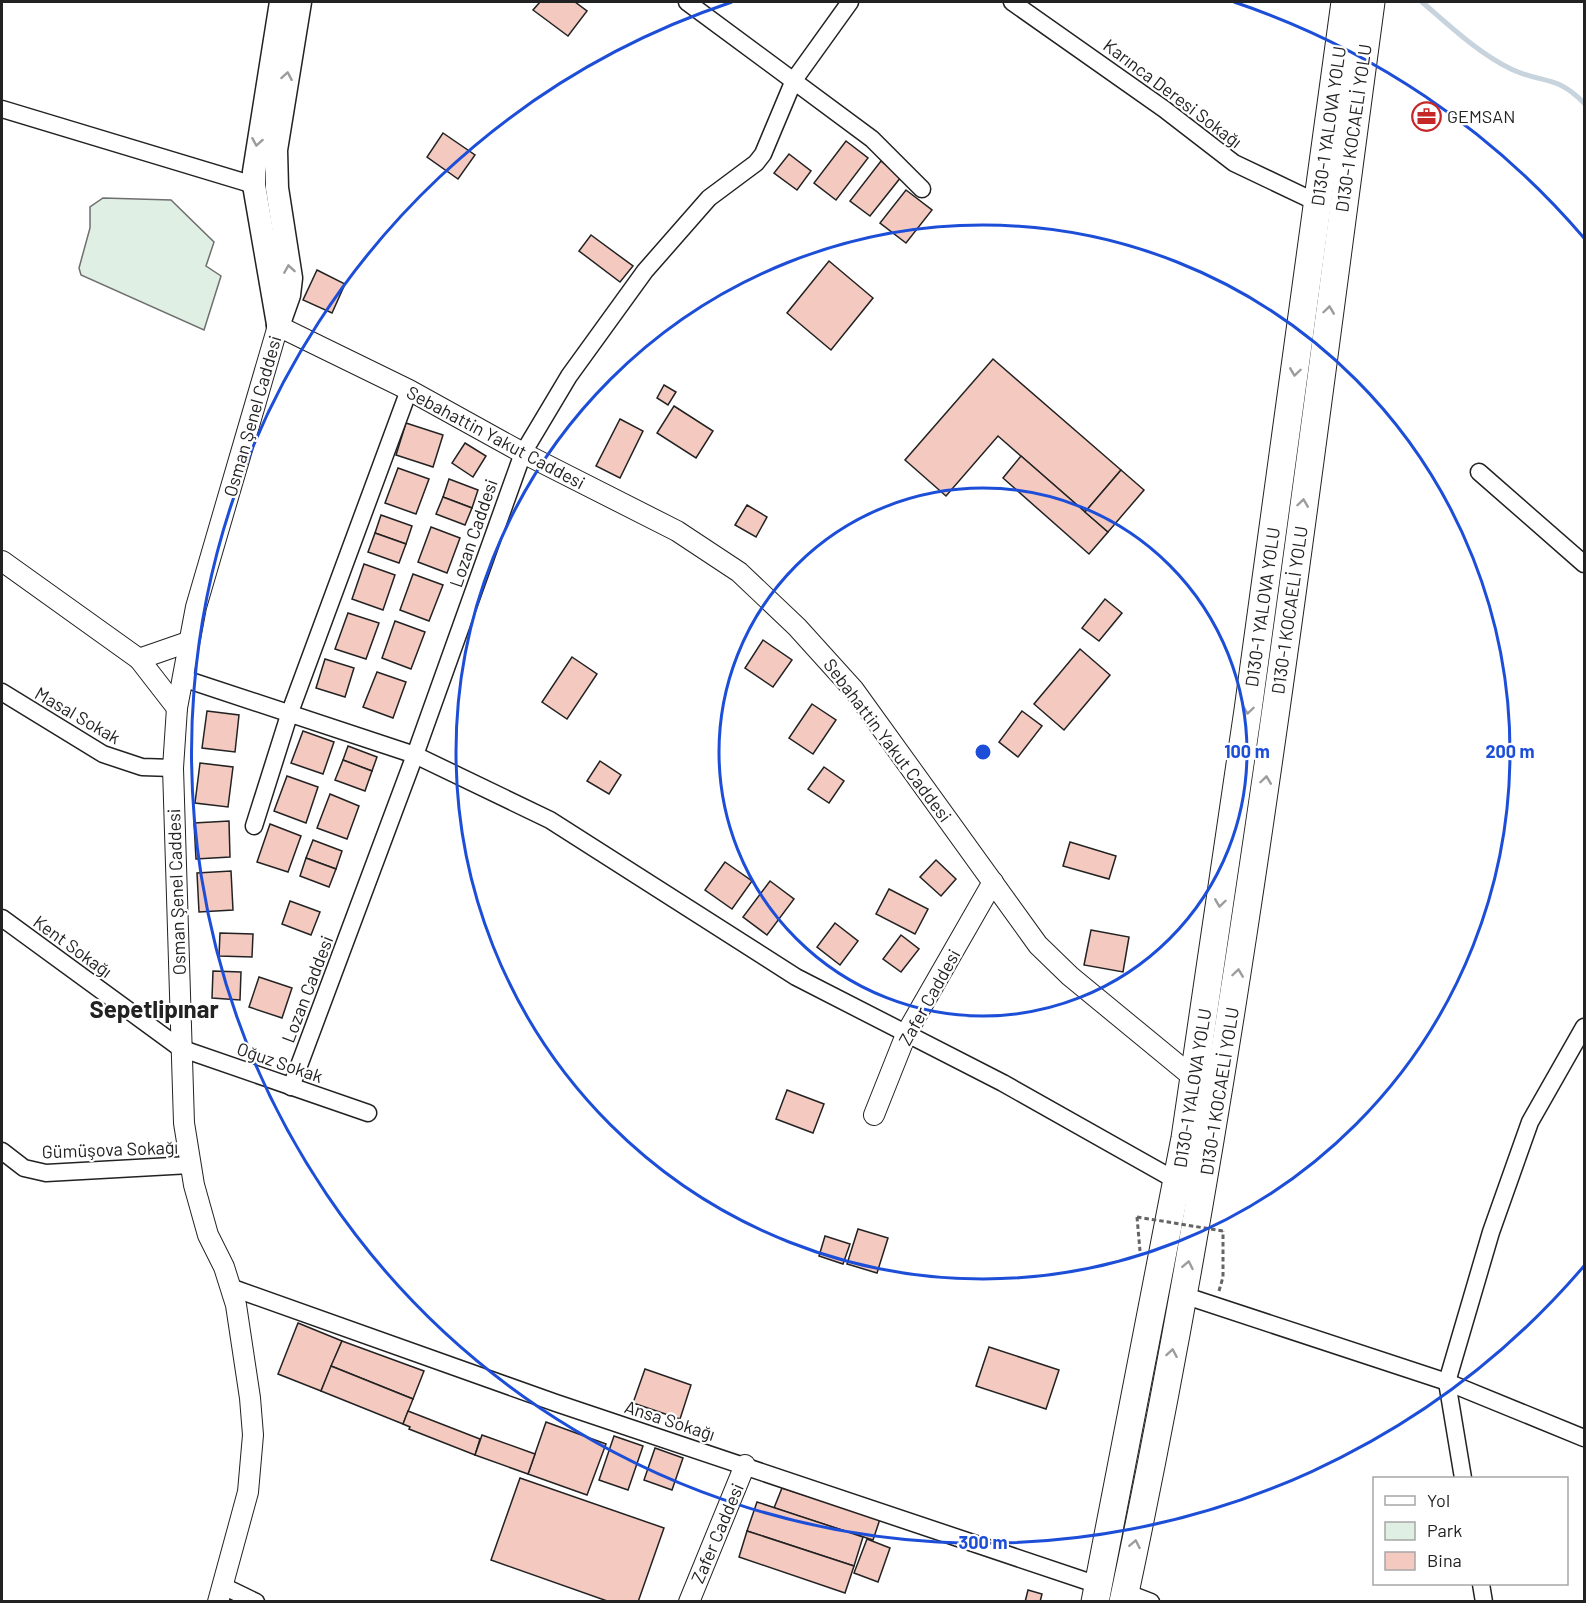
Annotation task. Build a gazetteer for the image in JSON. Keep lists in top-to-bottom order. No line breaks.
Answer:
{"streets":{"highway":["D130-1 YALOVA YOLU","D130-1 KOCAELİ YOLU"],"main road":["Osman Şenel Caddesi"],"street":["Karınca Deresi Sokağı","Sebahattin Yakut Caddesi","Lozan Caddesi","Masal Sokak","Kent Sokağı","Zafer Caddesi","Oğuz Sokak","Gümüşova Sokağı","Ansa Sokağı"]},"crossings":[["Karınca Deresi Sokağı","D130-1 YALOVA YOLU"],["D130-1 YALOVA YOLU","Sebahattin Yakut Caddesi"],["D130-1 YALOVA YOLU","Ansa Sokağı"],["Osman Şenel Caddesi","Sebahattin Yakut Caddesi"],["Osman Şenel Caddesi","Masal Sokak"],["Osman Şenel Caddesi","Kent Sokağı"],["Osman Şenel Caddesi","Oğuz Sokak"],["Osman Şenel Caddesi","Gümüşova Sokağı"],["Osman Şenel Caddesi","Ansa Sokağı"],["Sebahattin Yakut Caddesi","Lozan Caddesi"],["Sebahattin Yakut Caddesi","Zafer Caddesi"],["Lozan Caddesi","Oğuz Sokak"],["Kent Sokağı","Oğuz Sokak"],["Zafer Caddesi","Ansa Sokağı"]],"one_way":["D130-1 YALOVA YOLU","D130-1 KOCAELİ YOLU"],"districts":["Sepetlipınar"],"places":{"office":["GEMSAN"]},"legend":["Yol","Park","Bina"],"rings":["100 m","200 m","300 m"]}
